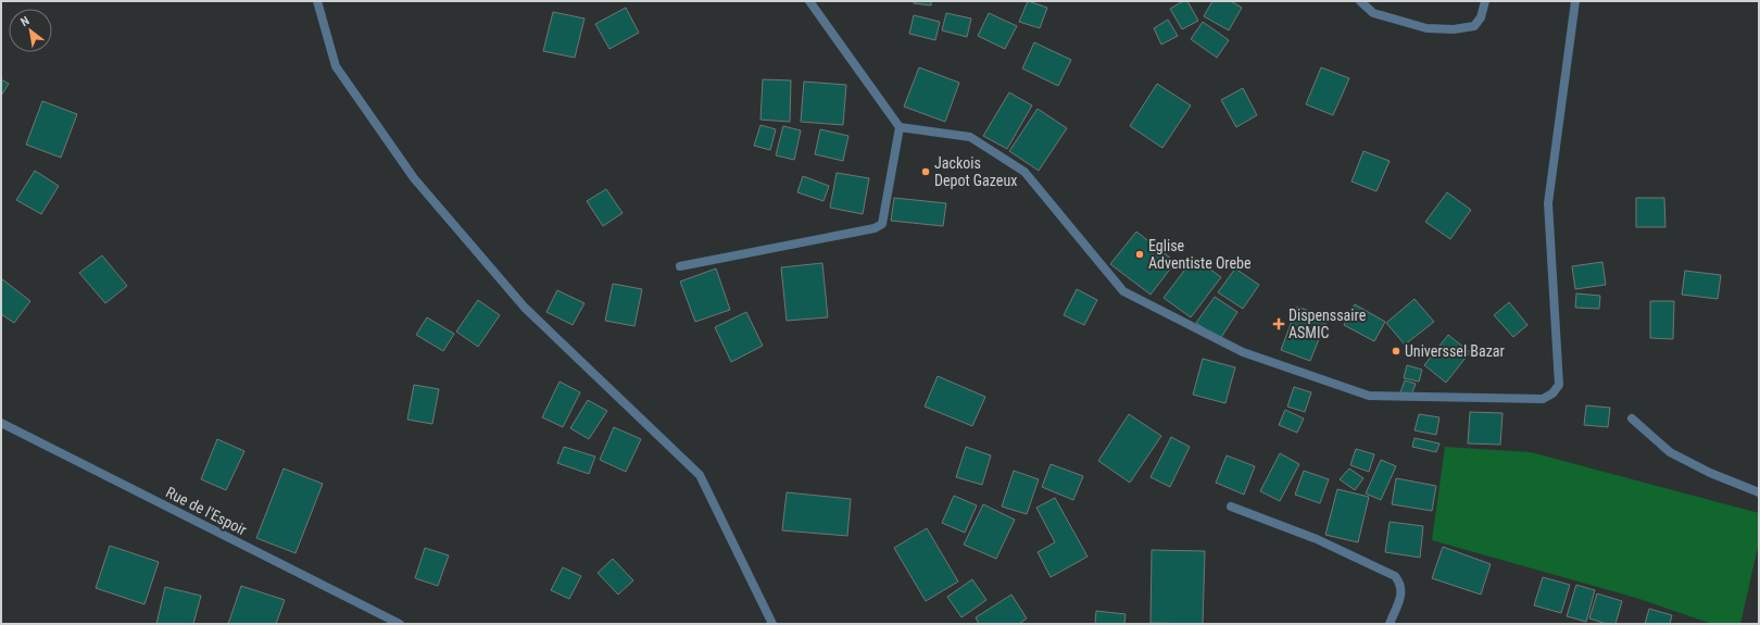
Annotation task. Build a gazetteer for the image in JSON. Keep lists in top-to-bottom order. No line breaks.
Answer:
{"streets":{"street":["Rue de l'Espoir"]},"places":{"other":["Jackois Depot Gazeux","Eglise Adventiste Orebe","Universsel Bazar"],"health":["Dispenssaire ASMIC"]},"north":"top left"}
